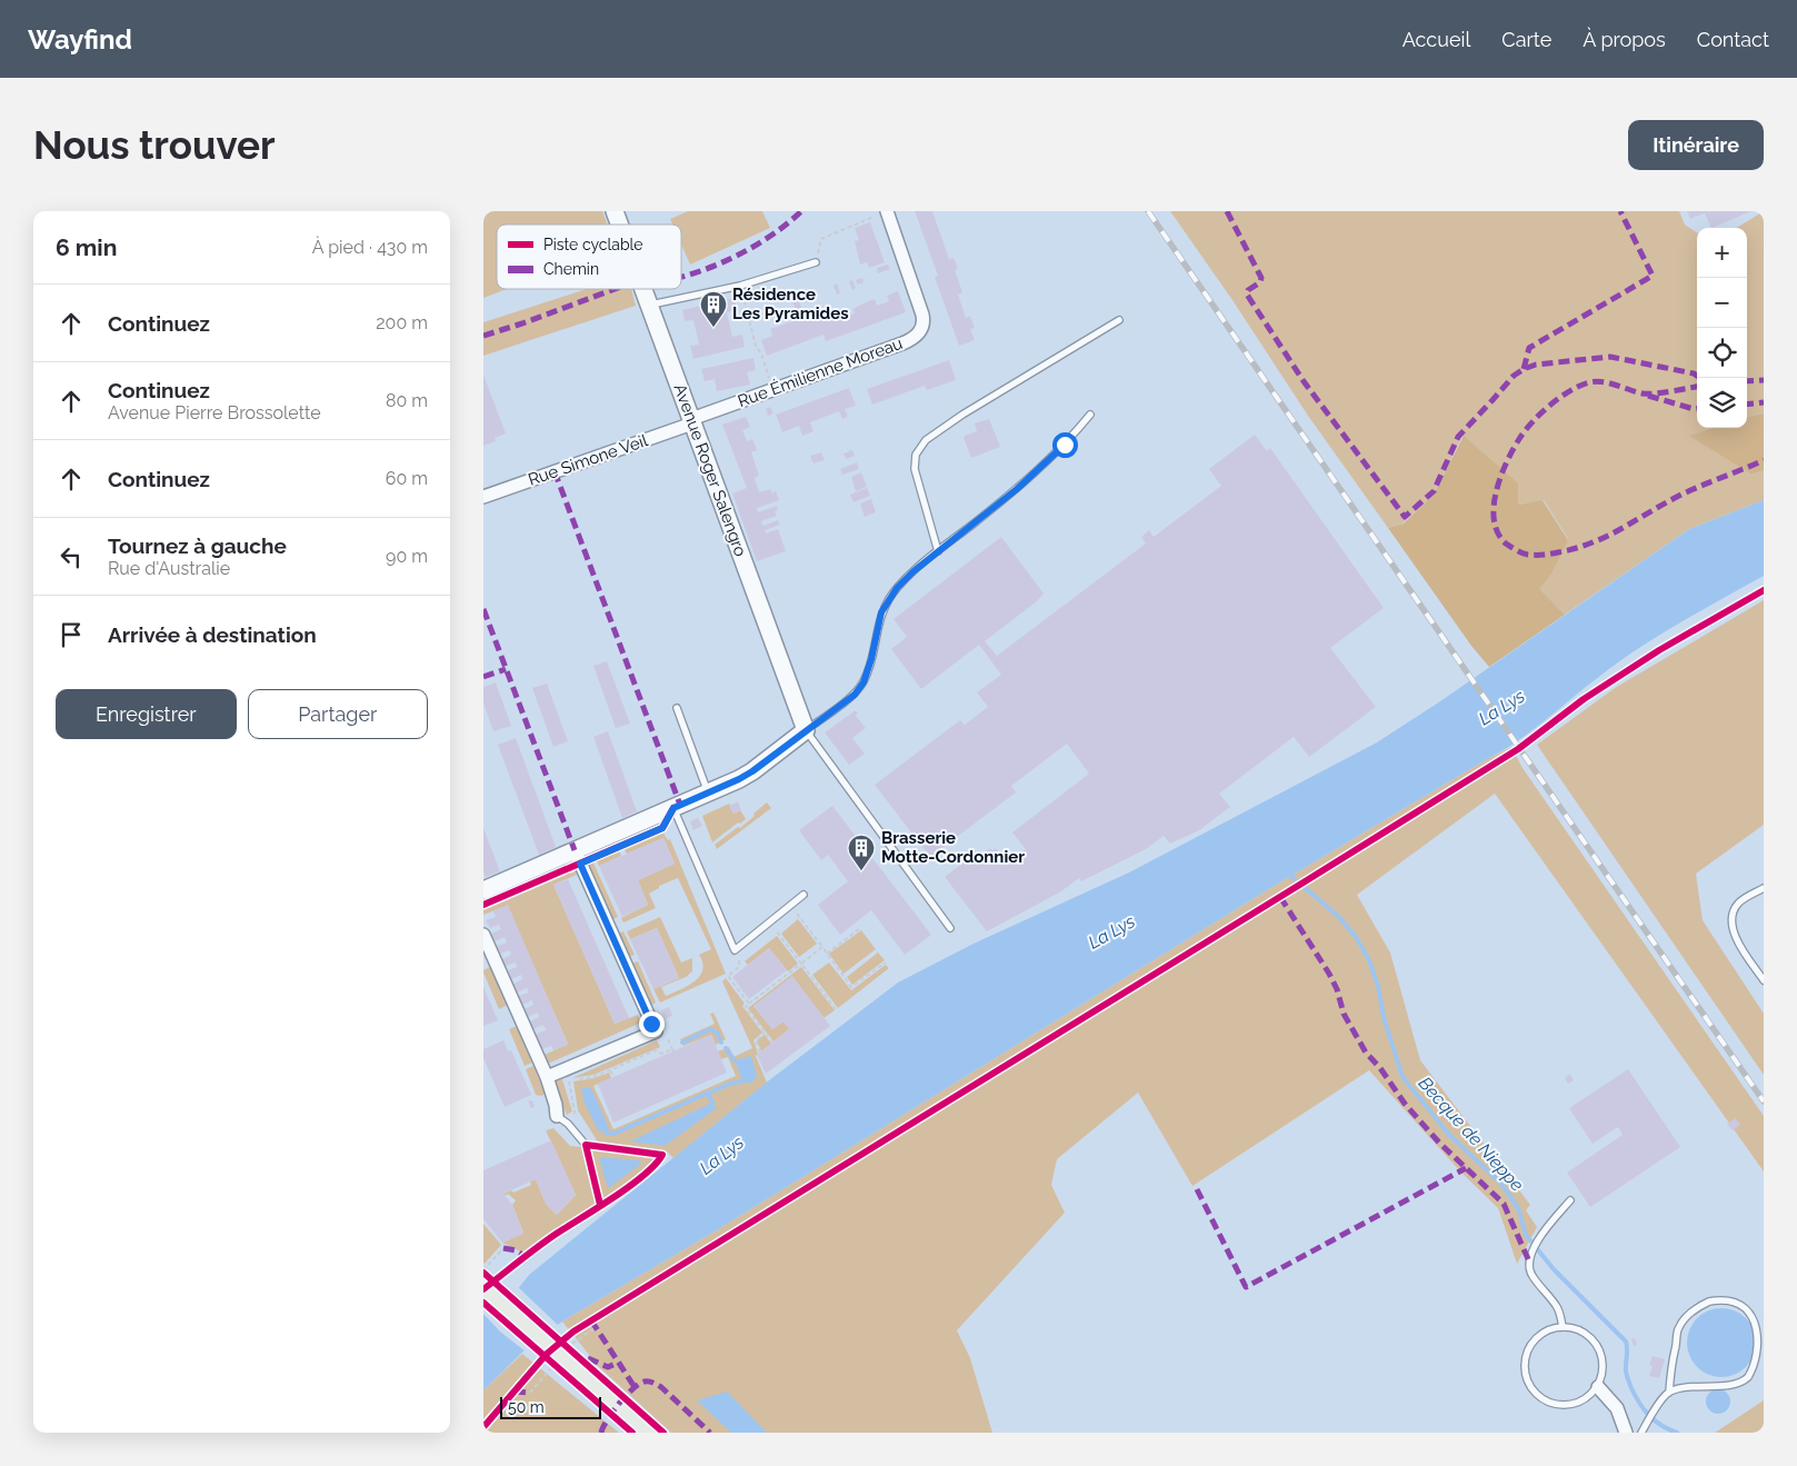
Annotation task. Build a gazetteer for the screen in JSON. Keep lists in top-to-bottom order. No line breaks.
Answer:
{"streets":{"street":["Rue Émilienne Moreau","Rue Simone Veil","Avenue Roger Salengro"]},"crossings":[["Rue Émilienne Moreau","Rue Simone Veil"],["Rue Émilienne Moreau","Avenue Roger Salengro"],["Rue Simone Veil","Avenue Roger Salengro"]],"water":["La Lys","Becque de Nieppe"],"places":{"building":["Résidence Les Pyramides","Brasserie Motte-Cordonnier"]},"legend":["Piste cyclable","Chemin"],"scale_bar":"50 m","page":{"header":"Wayfind","nav":["Accueil","Carte","À propos","Contact"],"buttons":["Itinéraire",["Enregistrer","Partager"]],"title":"Nous trouver","heading":["6 min","À pied · 430 m"],"map_buttons":["+","−"],"list":[["Continuez","200 m"],["Continuez","Avenue Pierre Brossolette","80 m"],["Continuez","60 m"],["Tournez à gauche","Rue d'Australie","90 m"],"Arrivée à destination"],"scale":"50 m"}}
